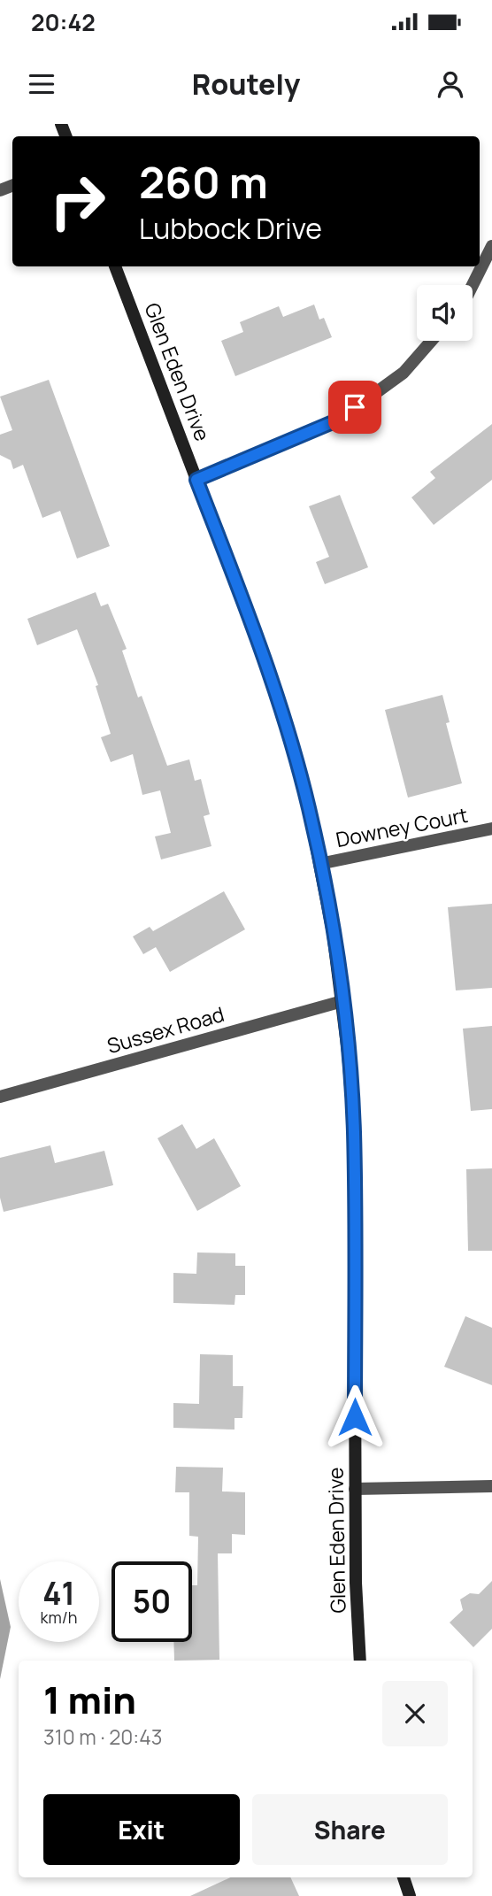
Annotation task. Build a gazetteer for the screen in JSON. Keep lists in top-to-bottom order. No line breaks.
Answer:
{"streets":{"main road":["Glen Eden Drive"],"street":["Downey Court","Sussex Road"]},"crossings":[["Glen Eden Drive","Downey Court"],["Glen Eden Drive","Sussex Road"]],"page":{"status":"20:42","header":"Routely","turn":["260 m","Lubbock Drive"],"speed":"41 km/h","limit":"50","heading":["1 min","310 m · 20:43"],"buttons":["Exit","Share"]}}
